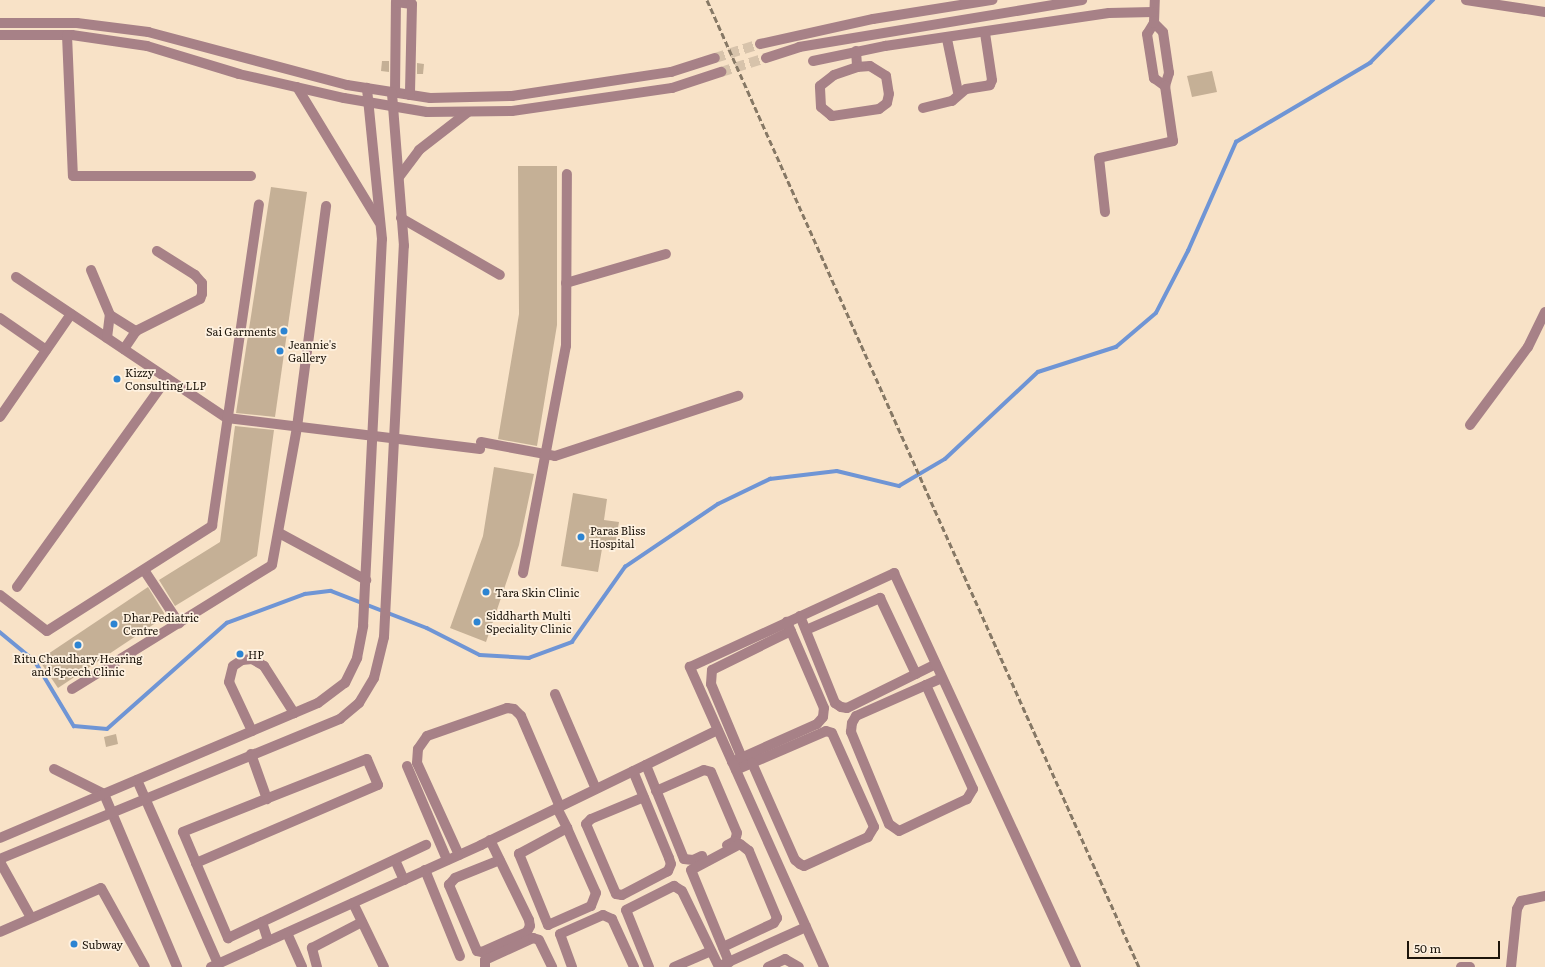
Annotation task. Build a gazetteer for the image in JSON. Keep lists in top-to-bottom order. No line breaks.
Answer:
{"places":["Sai Garments","Jeannie's Gallery","Kizzy Consulting LLP","Paras Bliss Hospital","Tara Skin Clinic","Siddharth Multi Speciality Clinic","Dhar Pediatric Centre","Ritu Chaudhary Hearing and Speech Clinic","HP","Subway"],"scale_bar":"50 m"}
